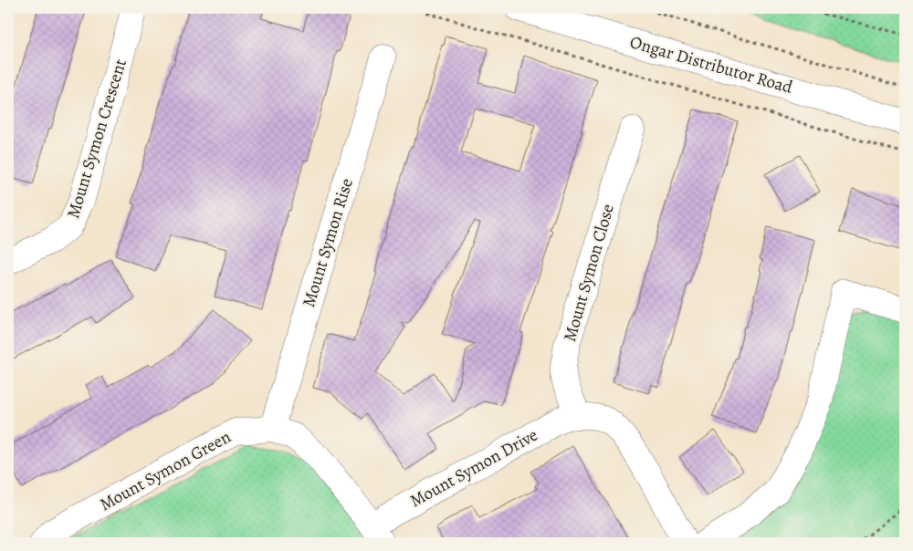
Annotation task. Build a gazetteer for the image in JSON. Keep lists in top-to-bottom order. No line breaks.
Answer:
{"streets":{"street":["Ongar Distributor Road","Mount Symon Crescent","Mount Symon Rise","Mount Symon Close","Mount Symon Drive","Mount Symon Green"]},"crossings":[["Mount Symon Rise","Mount Symon Green"],["Mount Symon Close","Mount Symon Drive"],["Mount Symon Drive","Mount Symon Green"]]}
